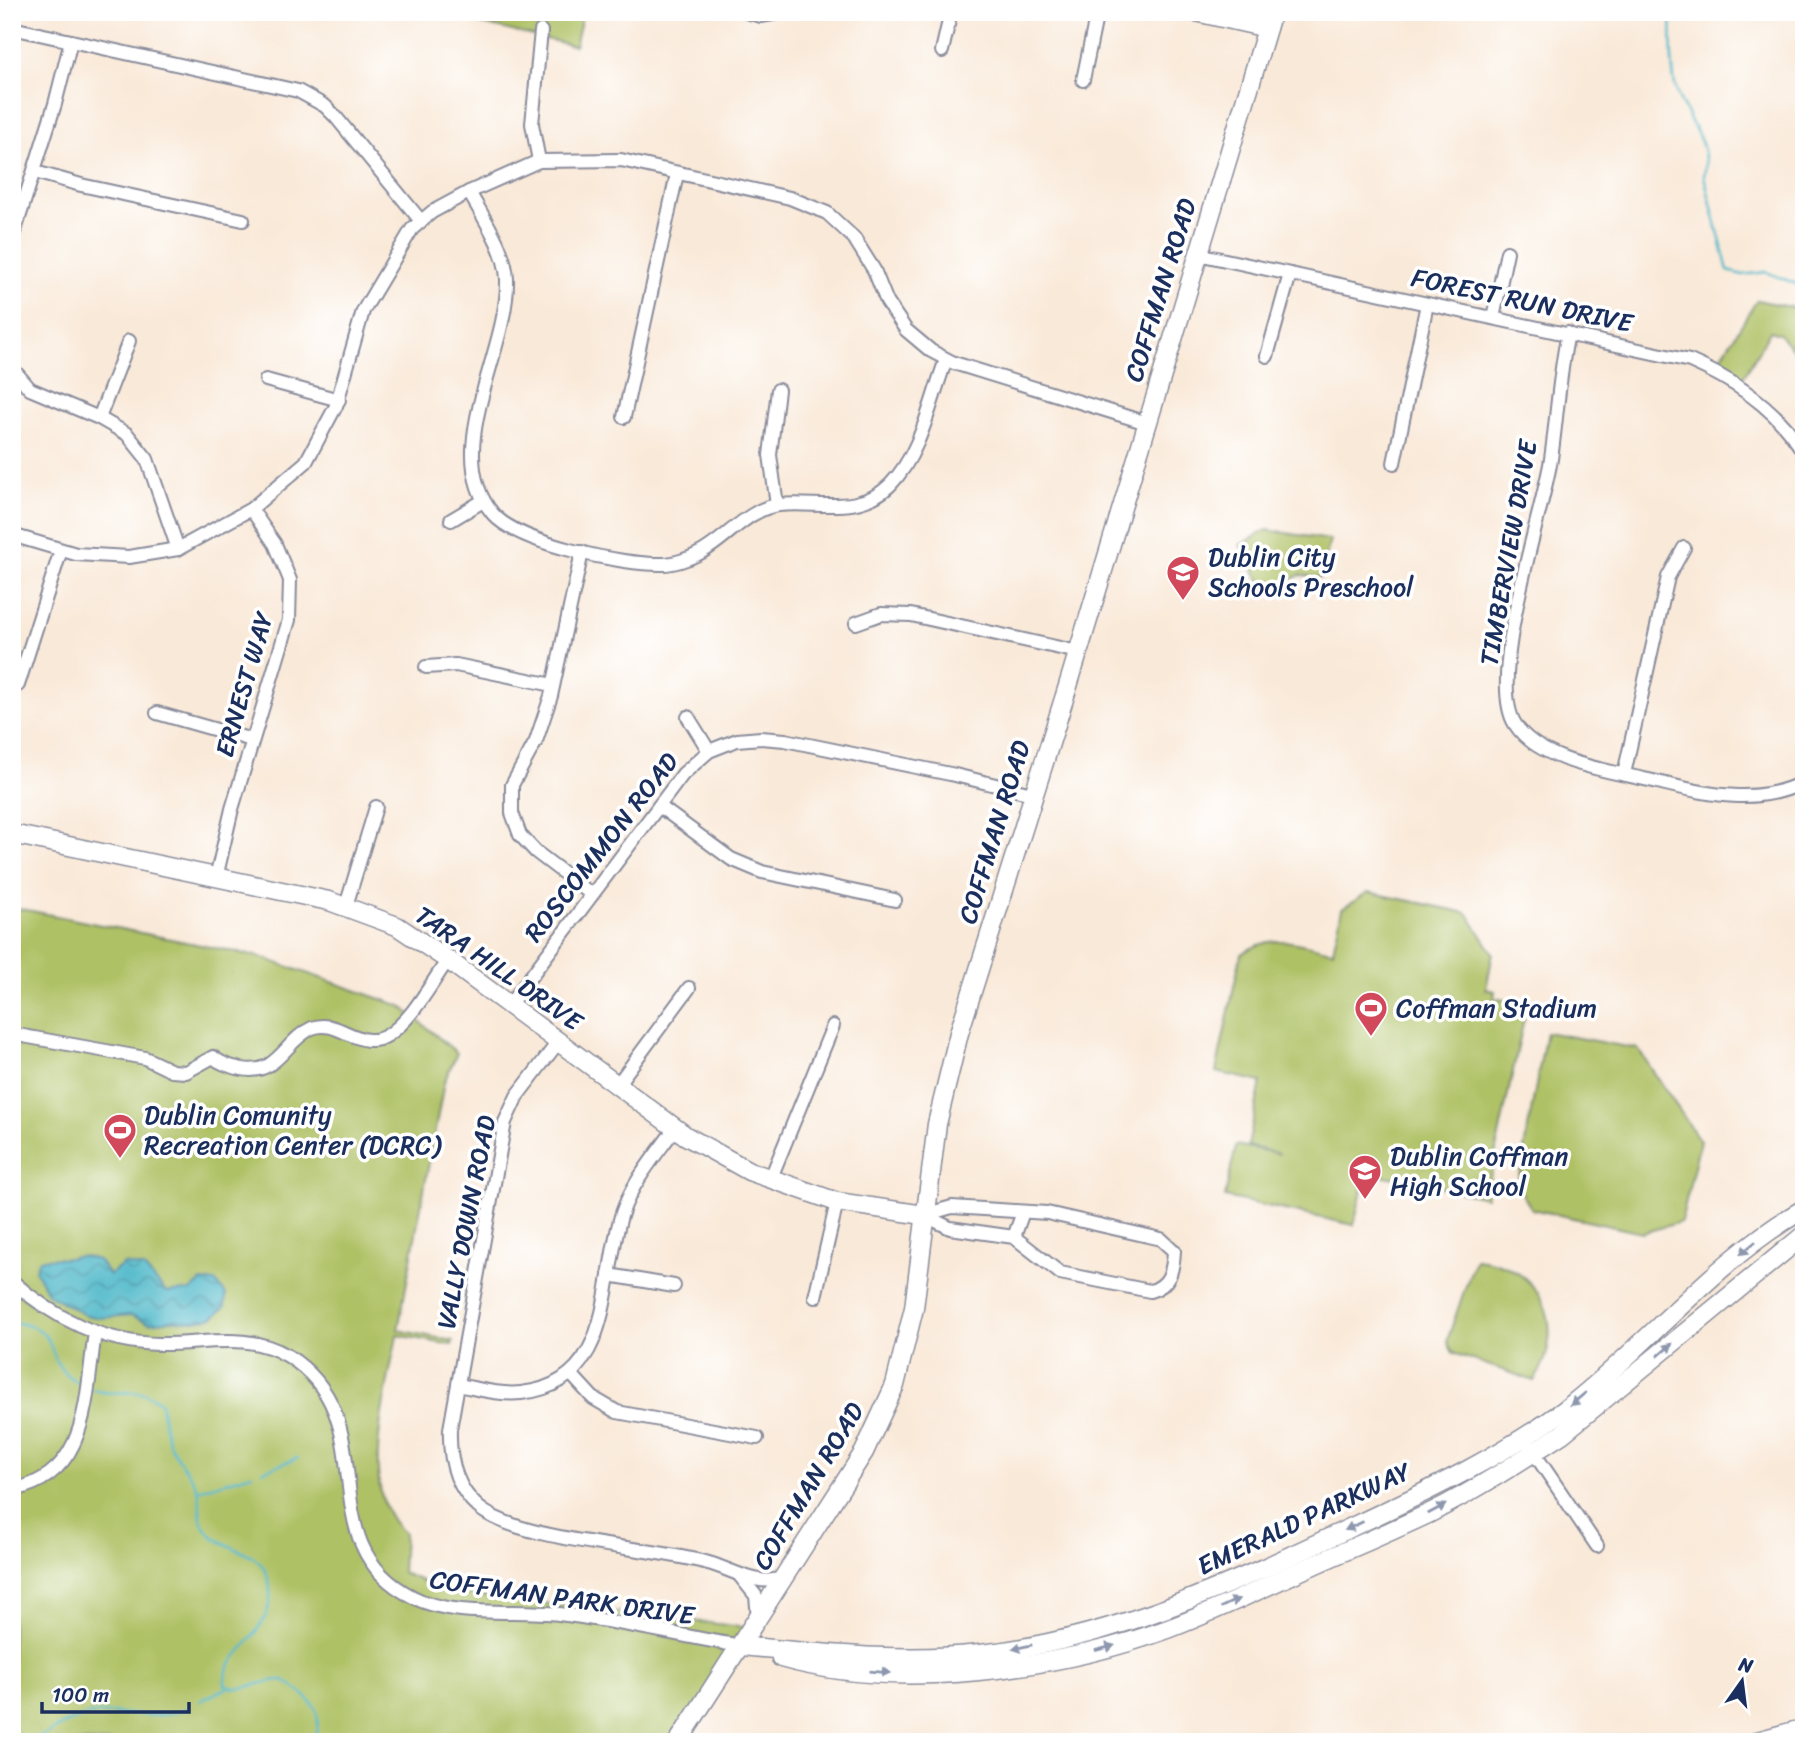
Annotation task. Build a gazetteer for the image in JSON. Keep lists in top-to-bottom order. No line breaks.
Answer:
{"streets":{"main road":["COFFMAN ROAD","TARA HILL DRIVE","EMERALD PARKWAY"],"street":["FOREST RUN DRIVE","TIMBERVIEW DRIVE","ERNEST WAY","ROSCOMMON ROAD","VALLY DOWN ROAD","COFFMAN PARK DRIVE"]},"crossings":[["COFFMAN ROAD","FOREST RUN DRIVE"],["COFFMAN ROAD","ROSCOMMON ROAD"],["COFFMAN ROAD","TARA HILL DRIVE"],["COFFMAN ROAD","VALLY DOWN ROAD"],["COFFMAN ROAD","EMERALD PARKWAY"],["COFFMAN ROAD","COFFMAN PARK DRIVE"],["FOREST RUN DRIVE","TIMBERVIEW DRIVE"],["ERNEST WAY","TARA HILL DRIVE"],["ROSCOMMON ROAD","TARA HILL DRIVE"],["TARA HILL DRIVE","VALLY DOWN ROAD"],["EMERALD PARKWAY","COFFMAN PARK DRIVE"]],"places":{"school or university":["Dublin City Schools Preschool","Dublin Coffman High School"],"sports":["Coffman Stadium","Dublin Comunity Recreation Center (DCRC)"]},"scale_bar":"100 m","north":"top"}
